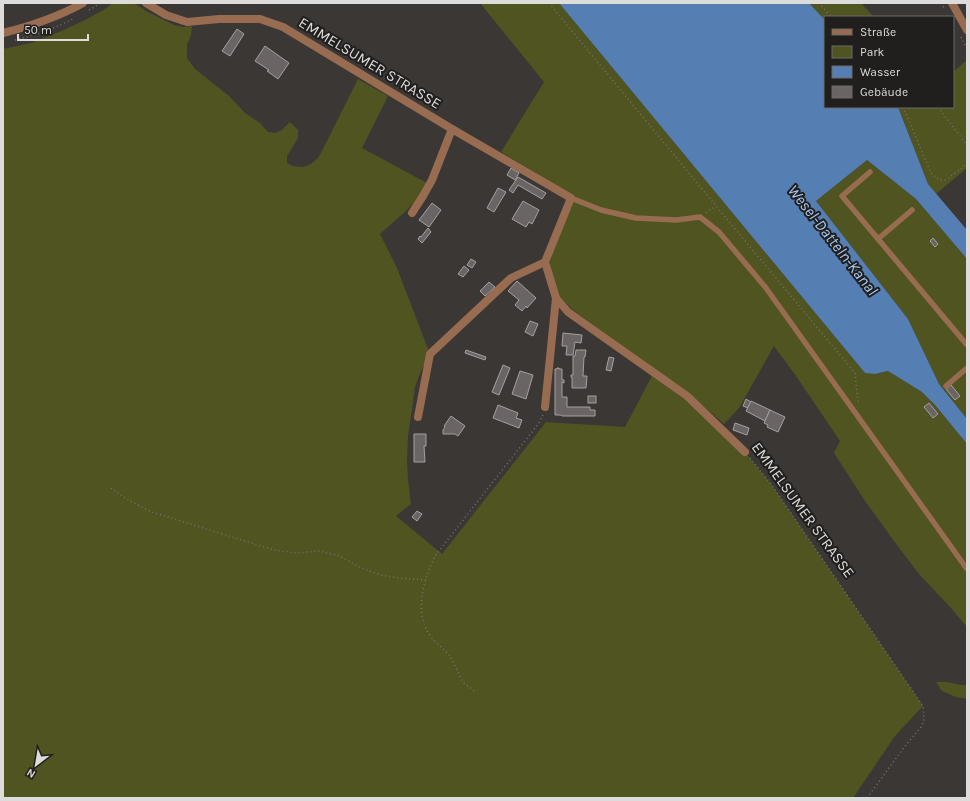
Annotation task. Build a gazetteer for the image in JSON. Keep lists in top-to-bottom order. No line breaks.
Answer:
{"streets":{"street":["EMMELSUMER STRASSE"]},"water":["Wesel-Datteln-Kanal"],"legend":["Straße","Park","Wasser","Gebäude"],"scale_bar":"50 m","north":"bottom left"}
